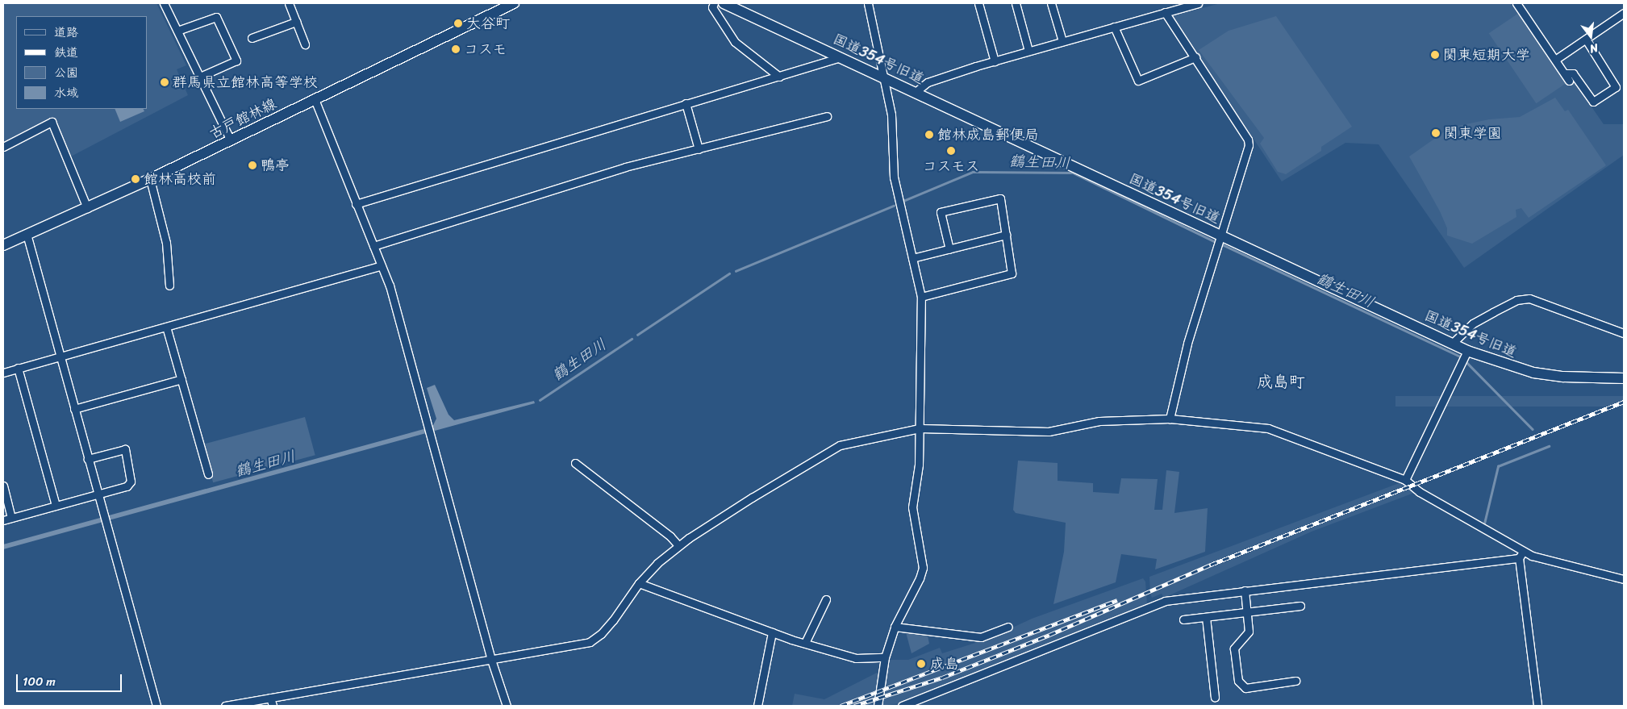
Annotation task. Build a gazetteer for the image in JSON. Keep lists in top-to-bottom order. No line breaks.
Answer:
{"streets":{"street":["国道354号旧道","古戸館林線"]},"districts":["成島町"],"water":["鶴生田川"],"places":["大谷町","コスモ","関東短期大学","群馬県立館林高等学校","関東学園","館林成島郵便局","コスモス","鴨亭","館林高校前","成島"],"legend":["道路","鉄道","公園","水域"],"scale_bar":"100 m","north":"bottom"}
